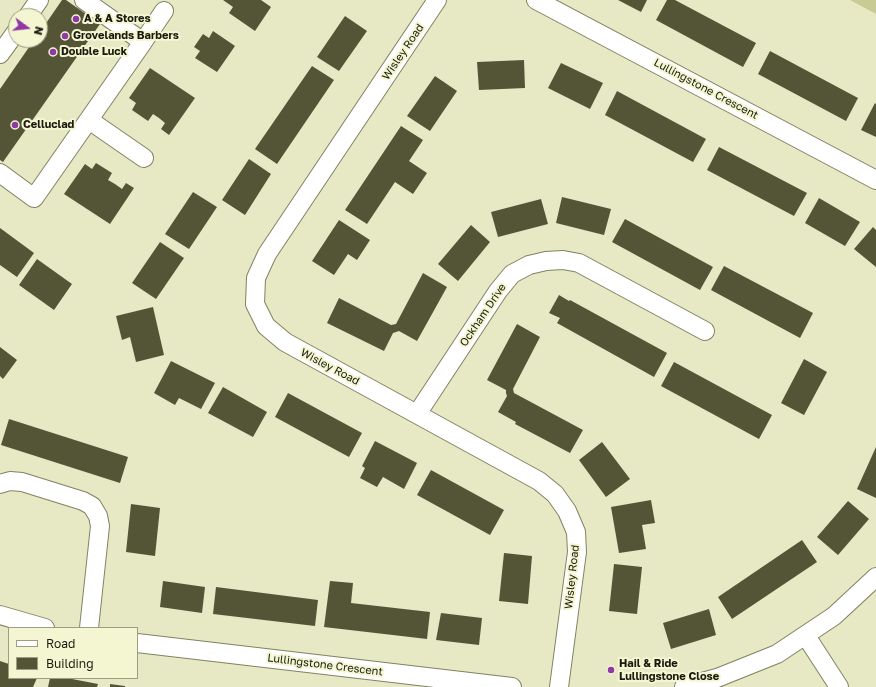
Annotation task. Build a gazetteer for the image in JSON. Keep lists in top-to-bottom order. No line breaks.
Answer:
{"streets":{"street":["Wisley Road","Lullingstone Crescent","Ockham Drive"]},"crossings":[["Wisley Road","Ockham Drive"]],"places":["A & A Stores","Grovelands Barbers","Double Luck","Celluclad","Hail & Ride Lullingstone Close"],"legend":["Road","Building"],"north":"right"}
